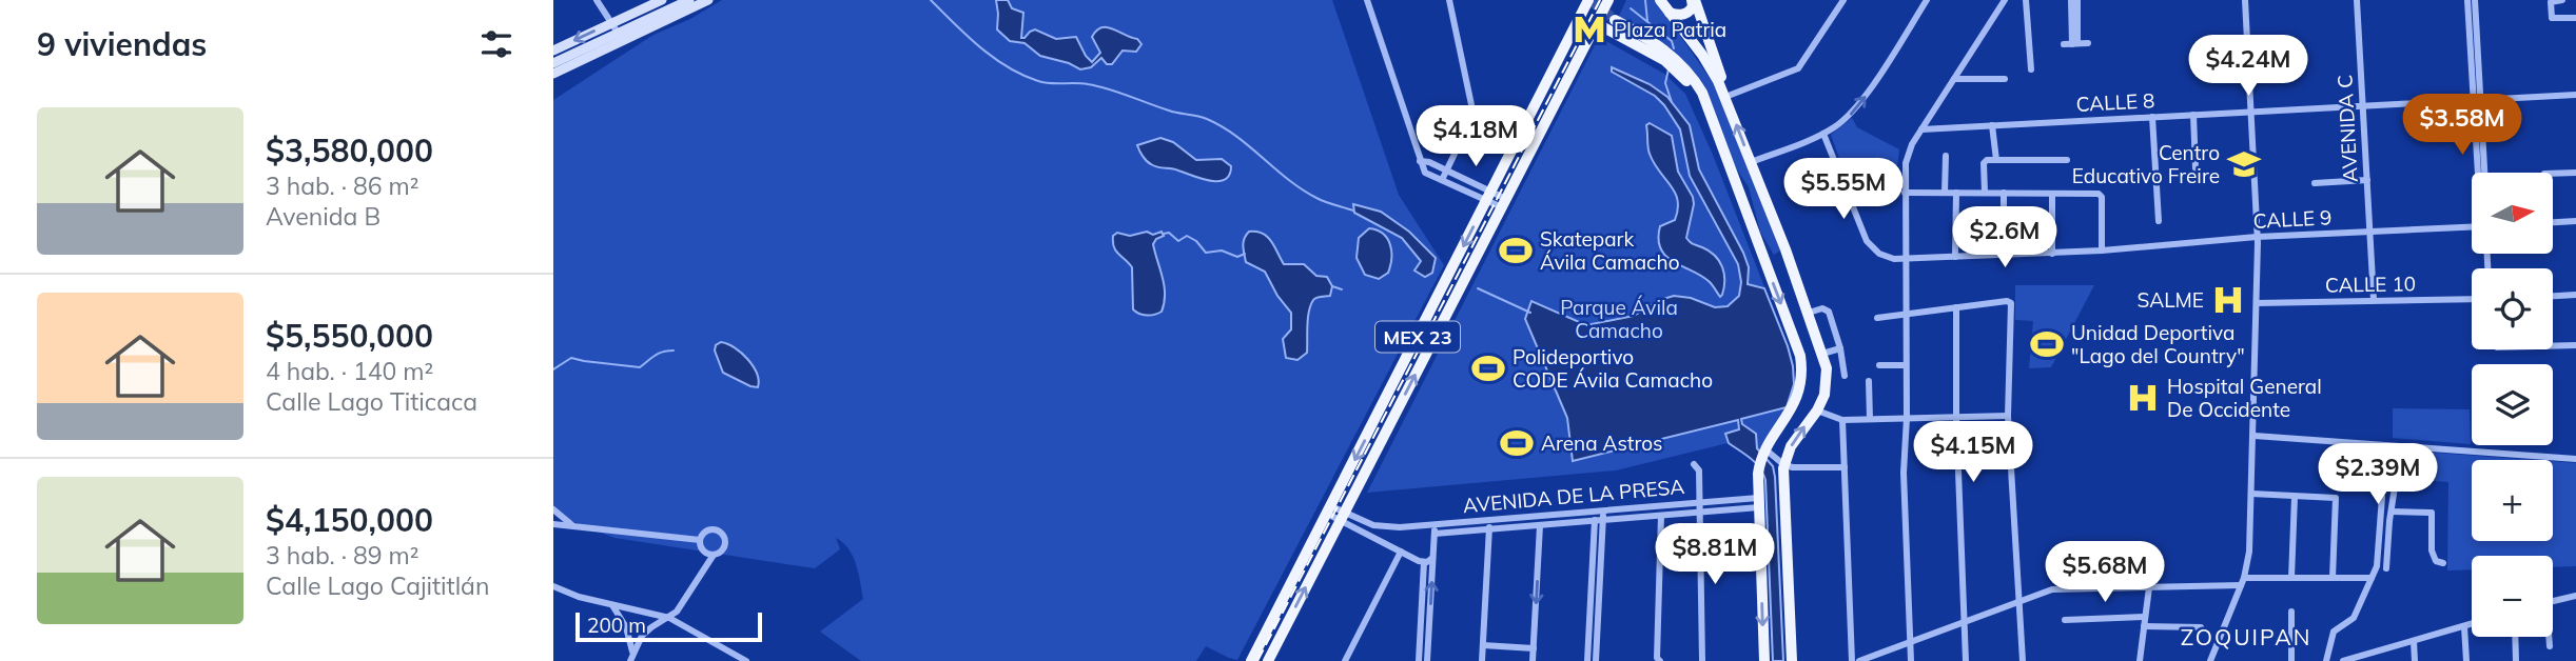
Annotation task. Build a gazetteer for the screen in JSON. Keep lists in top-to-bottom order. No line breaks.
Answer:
{"streets":{"main road":["MEX 23"],"street":["CALLE 8","AVENIDA C","CALLE 9","CALLE 10","AVENIDA DE LA PRESA"]},"crossings":[["CALLE 8","AVENIDA C"],["AVENIDA C","CALLE 9"],["AVENIDA C","CALLE 10"],["MEX 23","AVENIDA DE LA PRESA"]],"districts":["ZOQUIPAN"],"parks":["Parque Ávila Camacho"],"places":{"metro station":["Plaza Patria"],"school or university":["Centro Educativo Freire"],"sports":["Skatepark Ávila Camacho","Unidad Deportiva \"Lago del Country\"","Polideportivo CODE Ávila Camacho","Arena Astros"],"hospital":["SALME","Hospital General De Occidente"]},"scale_bar":"200 m","north":"right","page":{"heading":"9 viviendas","price":["$4.24M","$3.58M","$4.18M","$5.55M","$2.6M","$4.15M","$2.39M","$8.81M","$5.68M"],"list":[{"name":"$3,580,000","note":"3 hab. · 86 m² · Avenida B"},{"name":"$5,550,000","note":"4 hab. · 140 m² · Calle Lago Titicaca"},{"name":"$4,150,000","note":"3 hab. · 89 m² · Calle Lago Cajititlán"}],"map_buttons":["+","−"],"scale":"200 m"}}
